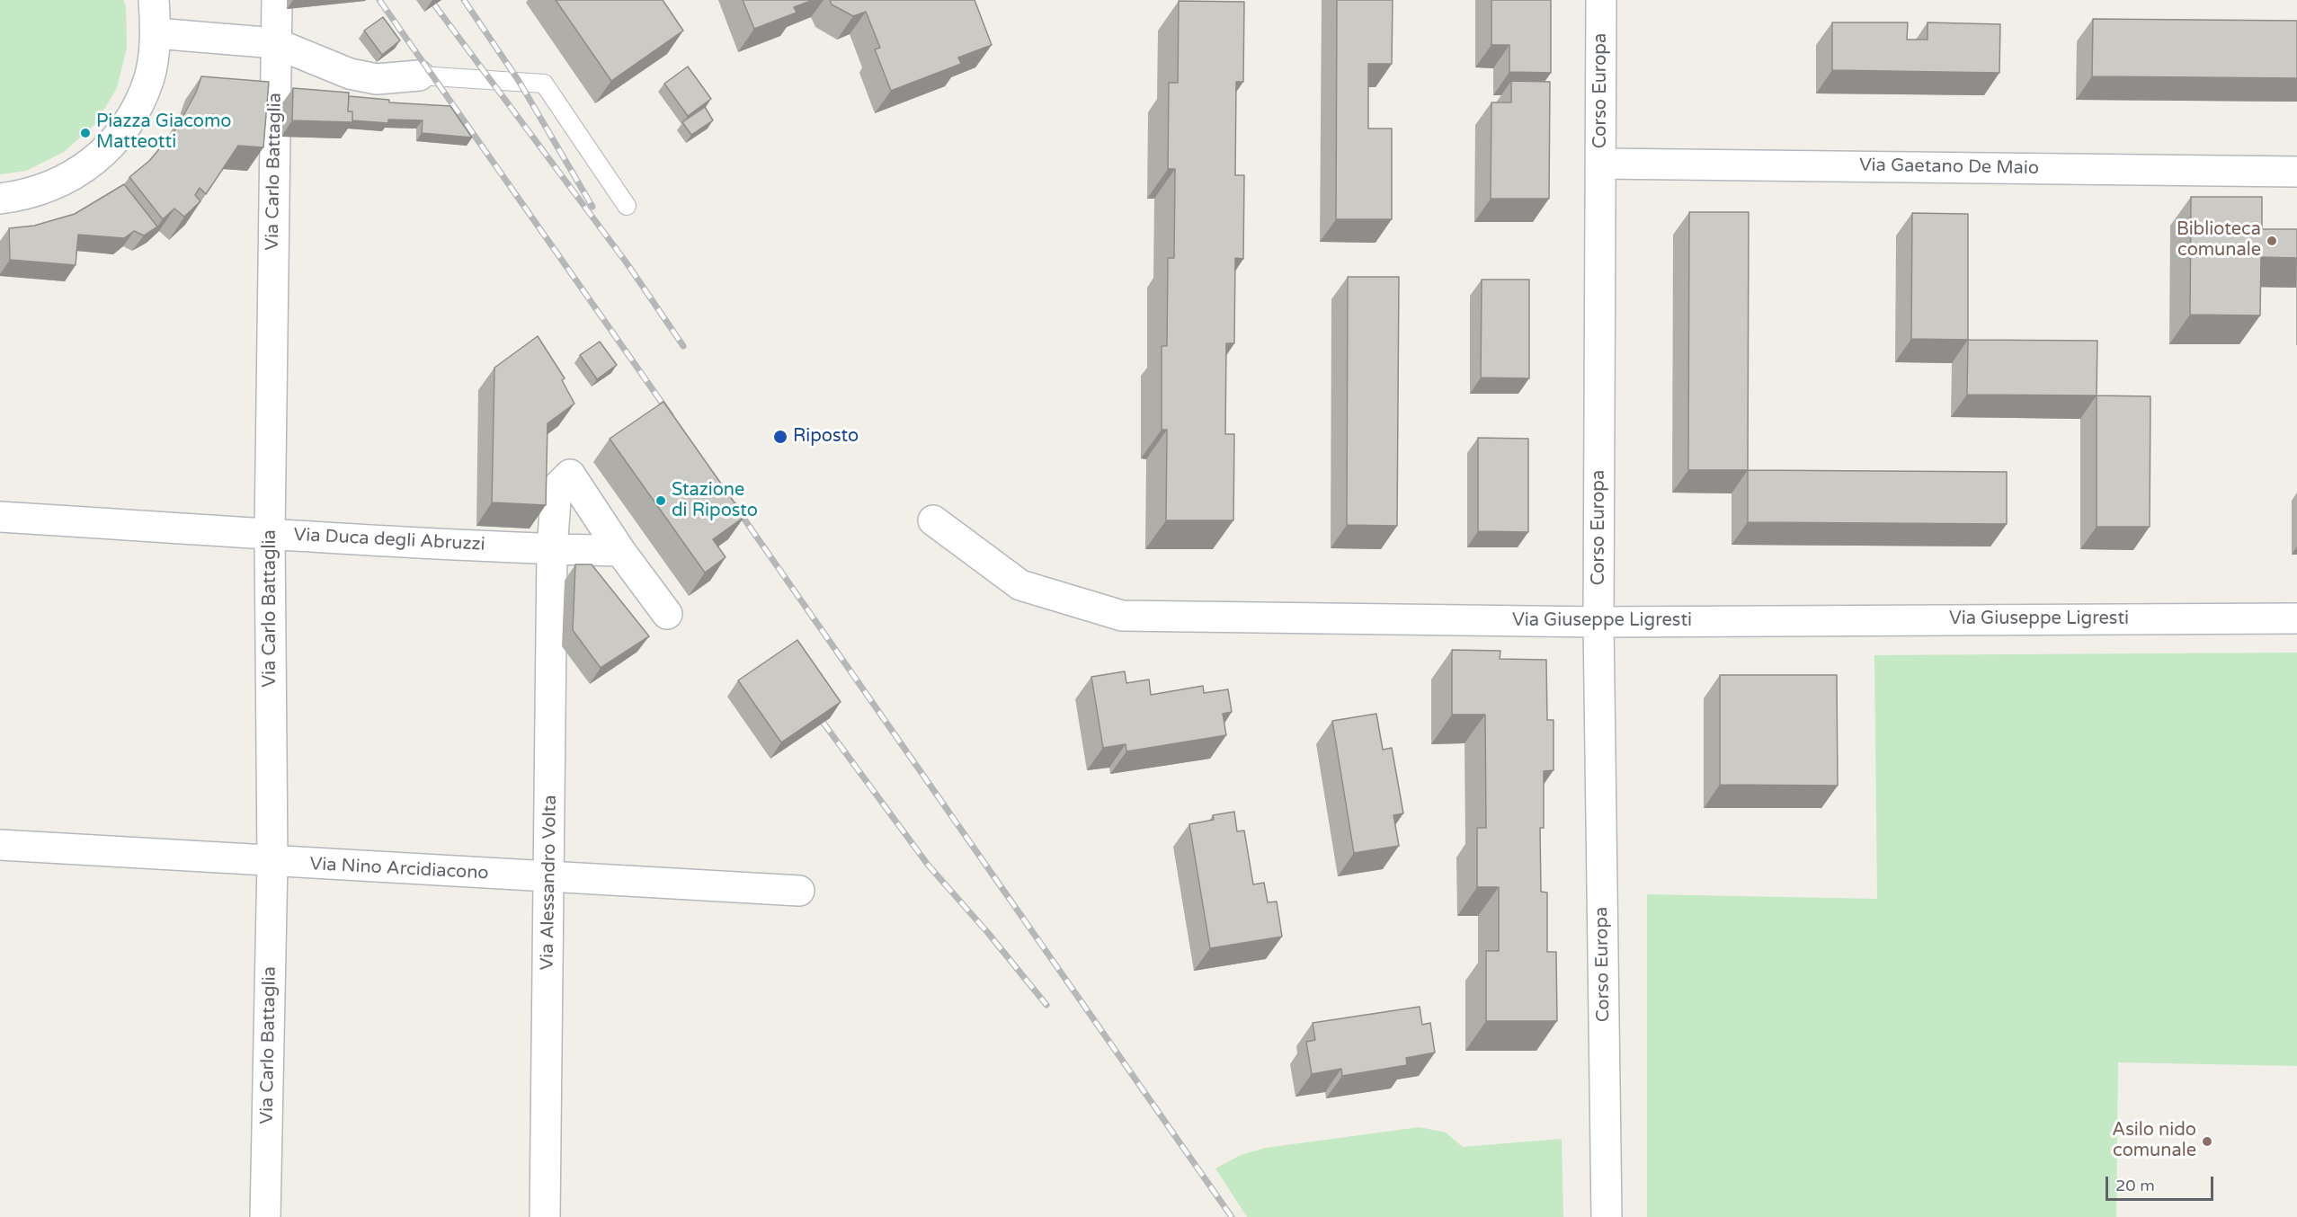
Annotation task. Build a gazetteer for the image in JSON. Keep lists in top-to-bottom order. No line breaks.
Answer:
{"streets":{"street":["Corso Europa","Via Gaetano De Maio","Via Carlo Battaglia","Via Duca degli Abruzzi","Via Giuseppe Ligresti","Via Nino Arcidiacono","Via Alessandro Volta"]},"crossings":[["Corso Europa","Via Gaetano De Maio"],["Corso Europa","Via Giuseppe Ligresti"],["Via Carlo Battaglia","Via Duca degli Abruzzi"],["Via Carlo Battaglia","Via Nino Arcidiacono"],["Via Duca degli Abruzzi","Via Alessandro Volta"],["Via Nino Arcidiacono","Via Alessandro Volta"]],"places":["Piazza Giacomo Matteotti","Biblioteca comunale","Riposto","Stazione di Riposto","Asilo nido comunale"],"scale_bar":"20 m"}
